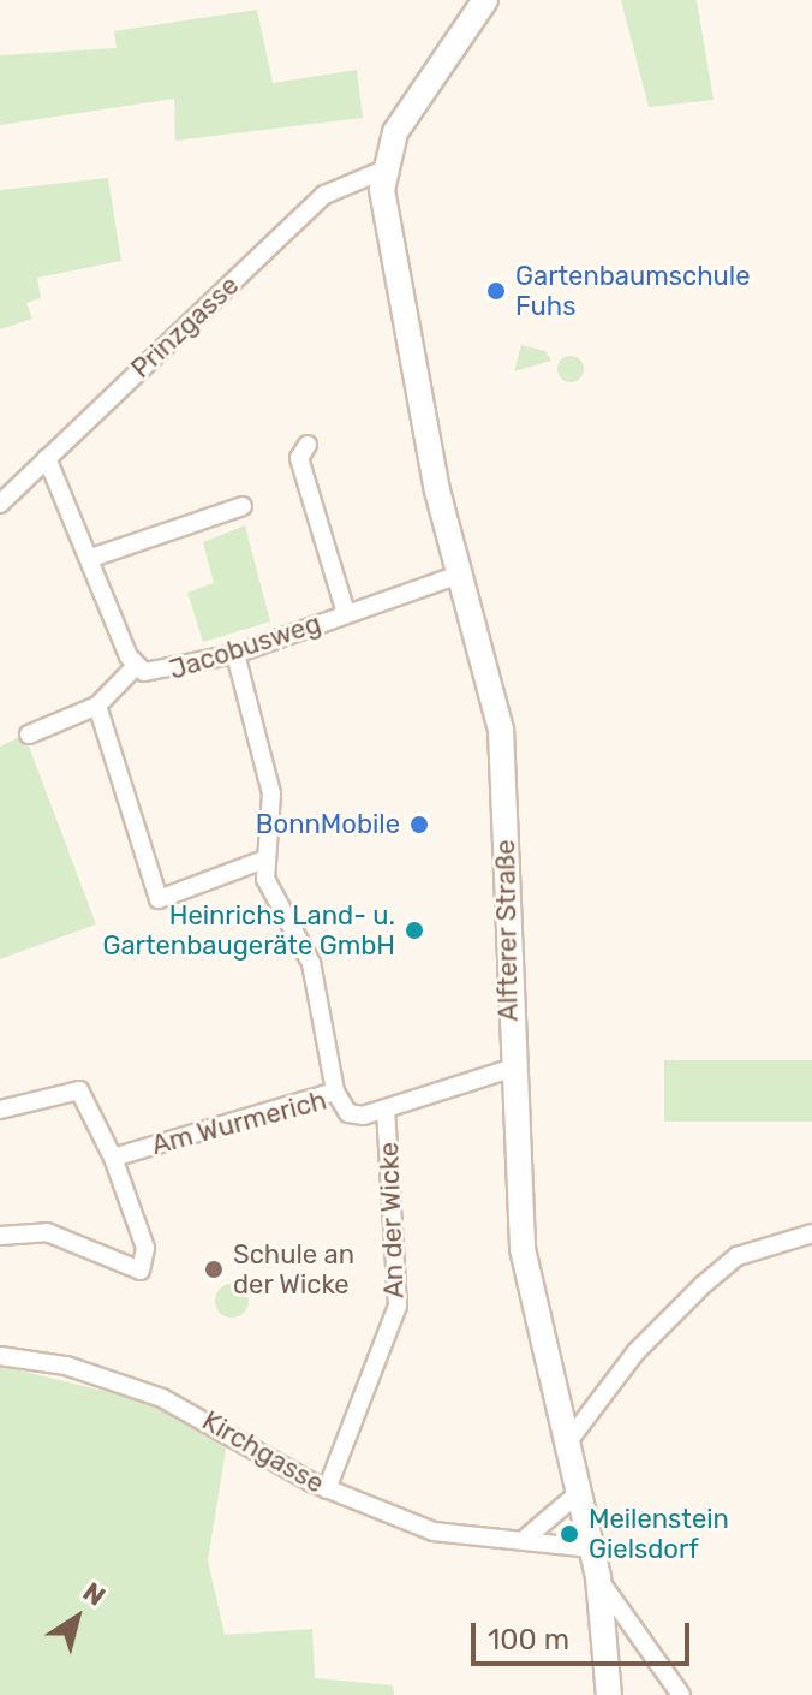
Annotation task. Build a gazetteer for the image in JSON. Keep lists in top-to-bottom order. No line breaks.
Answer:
{"streets":{"street":["Prinzgasse","Jacobusweg","Alfterer Straße","Am Wurmerich","An der Wicke","Kirchgasse"]},"crossings":[["Prinzgasse","Jacobusweg"],["Prinzgasse","Alfterer Straße"],["Jacobusweg","Alfterer Straße"],["Alfterer Straße","Am Wurmerich"],["Alfterer Straße","Kirchgasse"],["Am Wurmerich","An der Wicke"],["An der Wicke","Kirchgasse"]],"places":["Gartenbaumschule Fuhs","BonnMobile","Heinrichs Land- u. Gartenbaugeräte GmbH","Schule an der Wicke","Meilenstein Gielsdorf"],"scale_bar":"100 m","north":"top right"}
